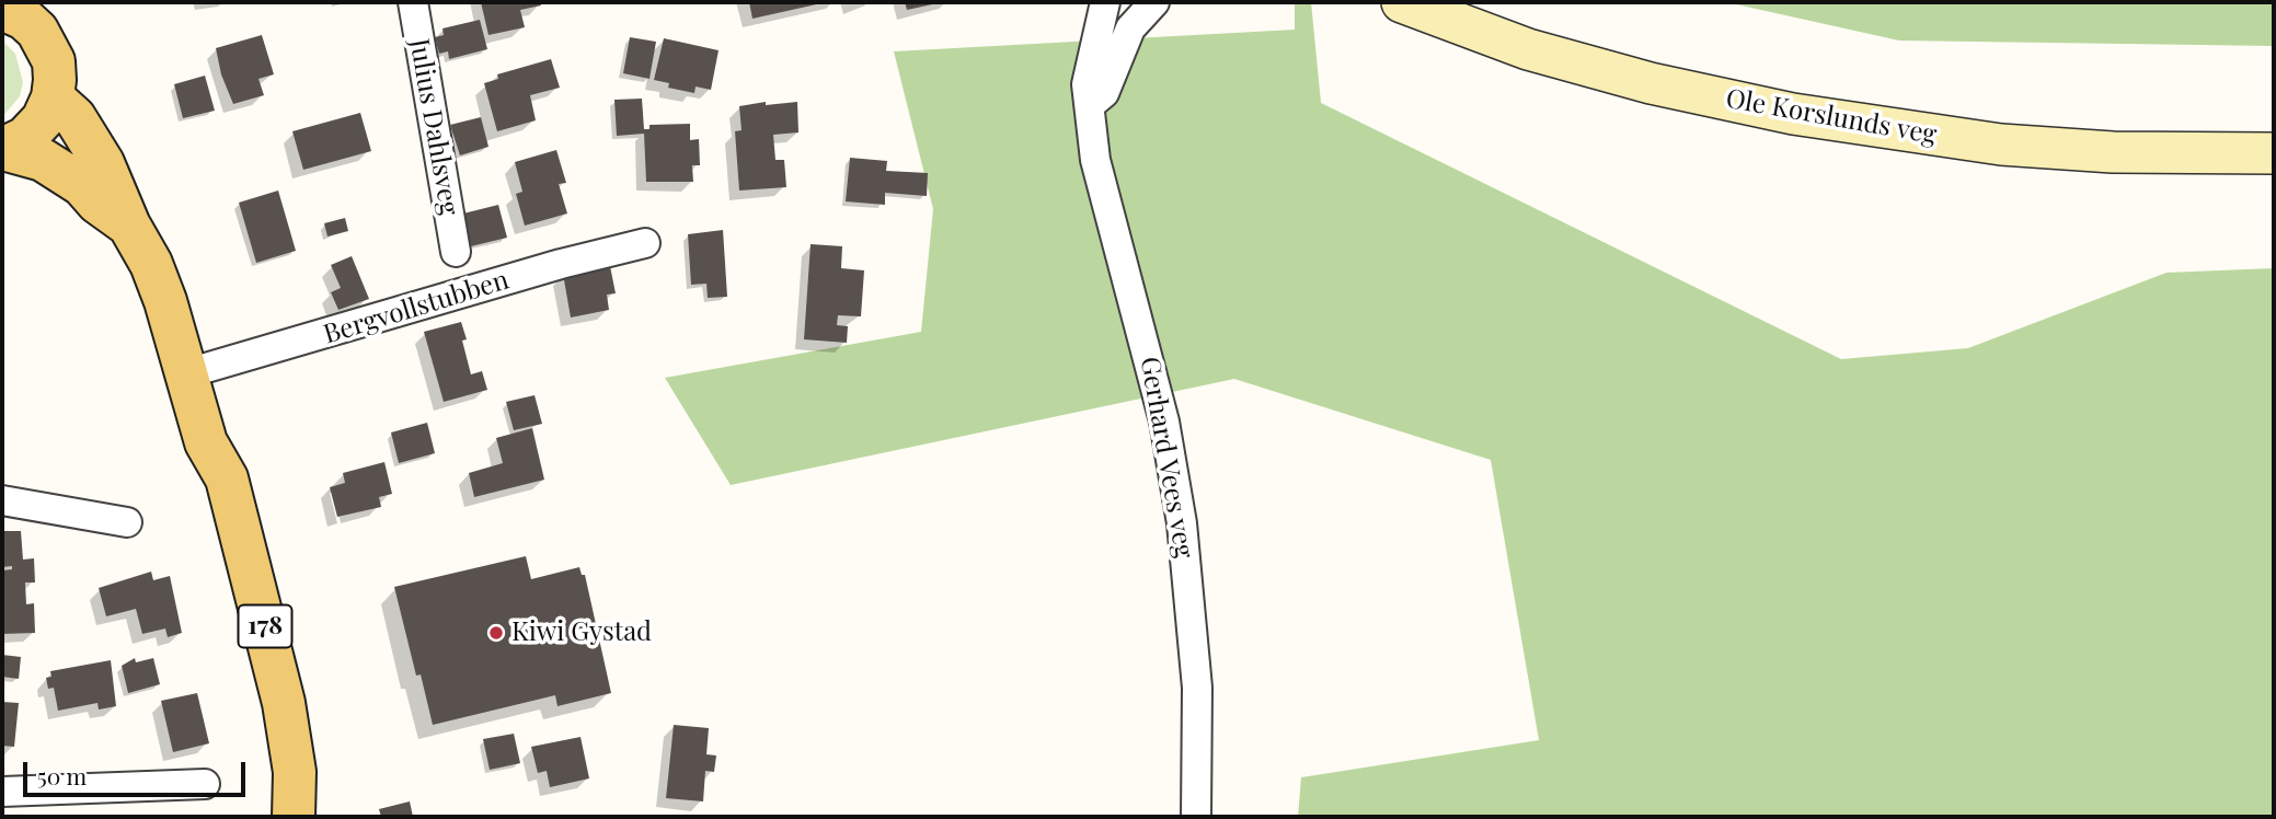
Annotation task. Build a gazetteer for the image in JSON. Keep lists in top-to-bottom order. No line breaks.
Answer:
{"streets":{"main road":["178"],"street":["Ole Korslunds veg","Julius Dahlsveg","Bergvollstubben","Gerhard Vees veg"]},"crossings":[["Bergvollstubben","178"]],"places":["Kiwi Gystad"],"scale_bar":"50 m"}
